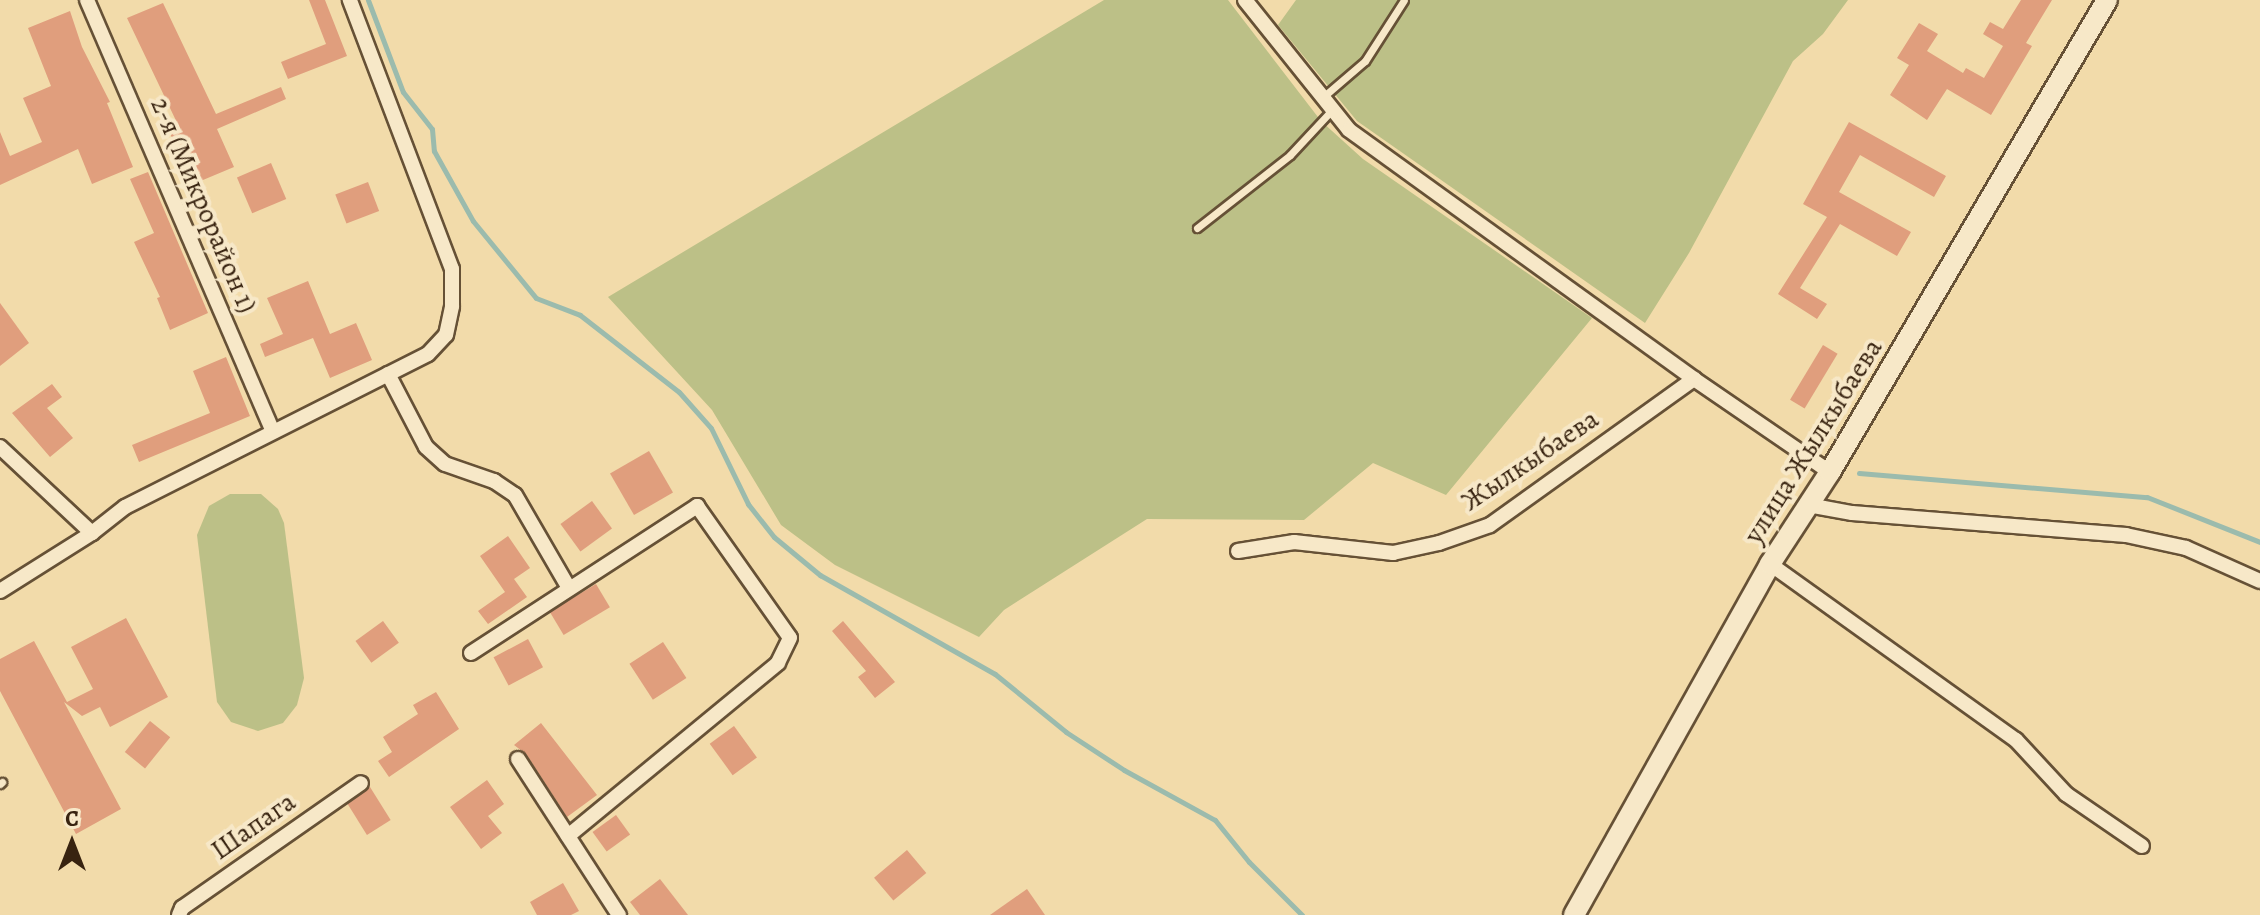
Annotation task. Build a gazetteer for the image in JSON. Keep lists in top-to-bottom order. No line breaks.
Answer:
{"streets":{"main road":["улица Жылкыбаева"],"street":["2-я (Микрорайон 1)","Жылкыбаева","Шапага"]},"north":"top"}
